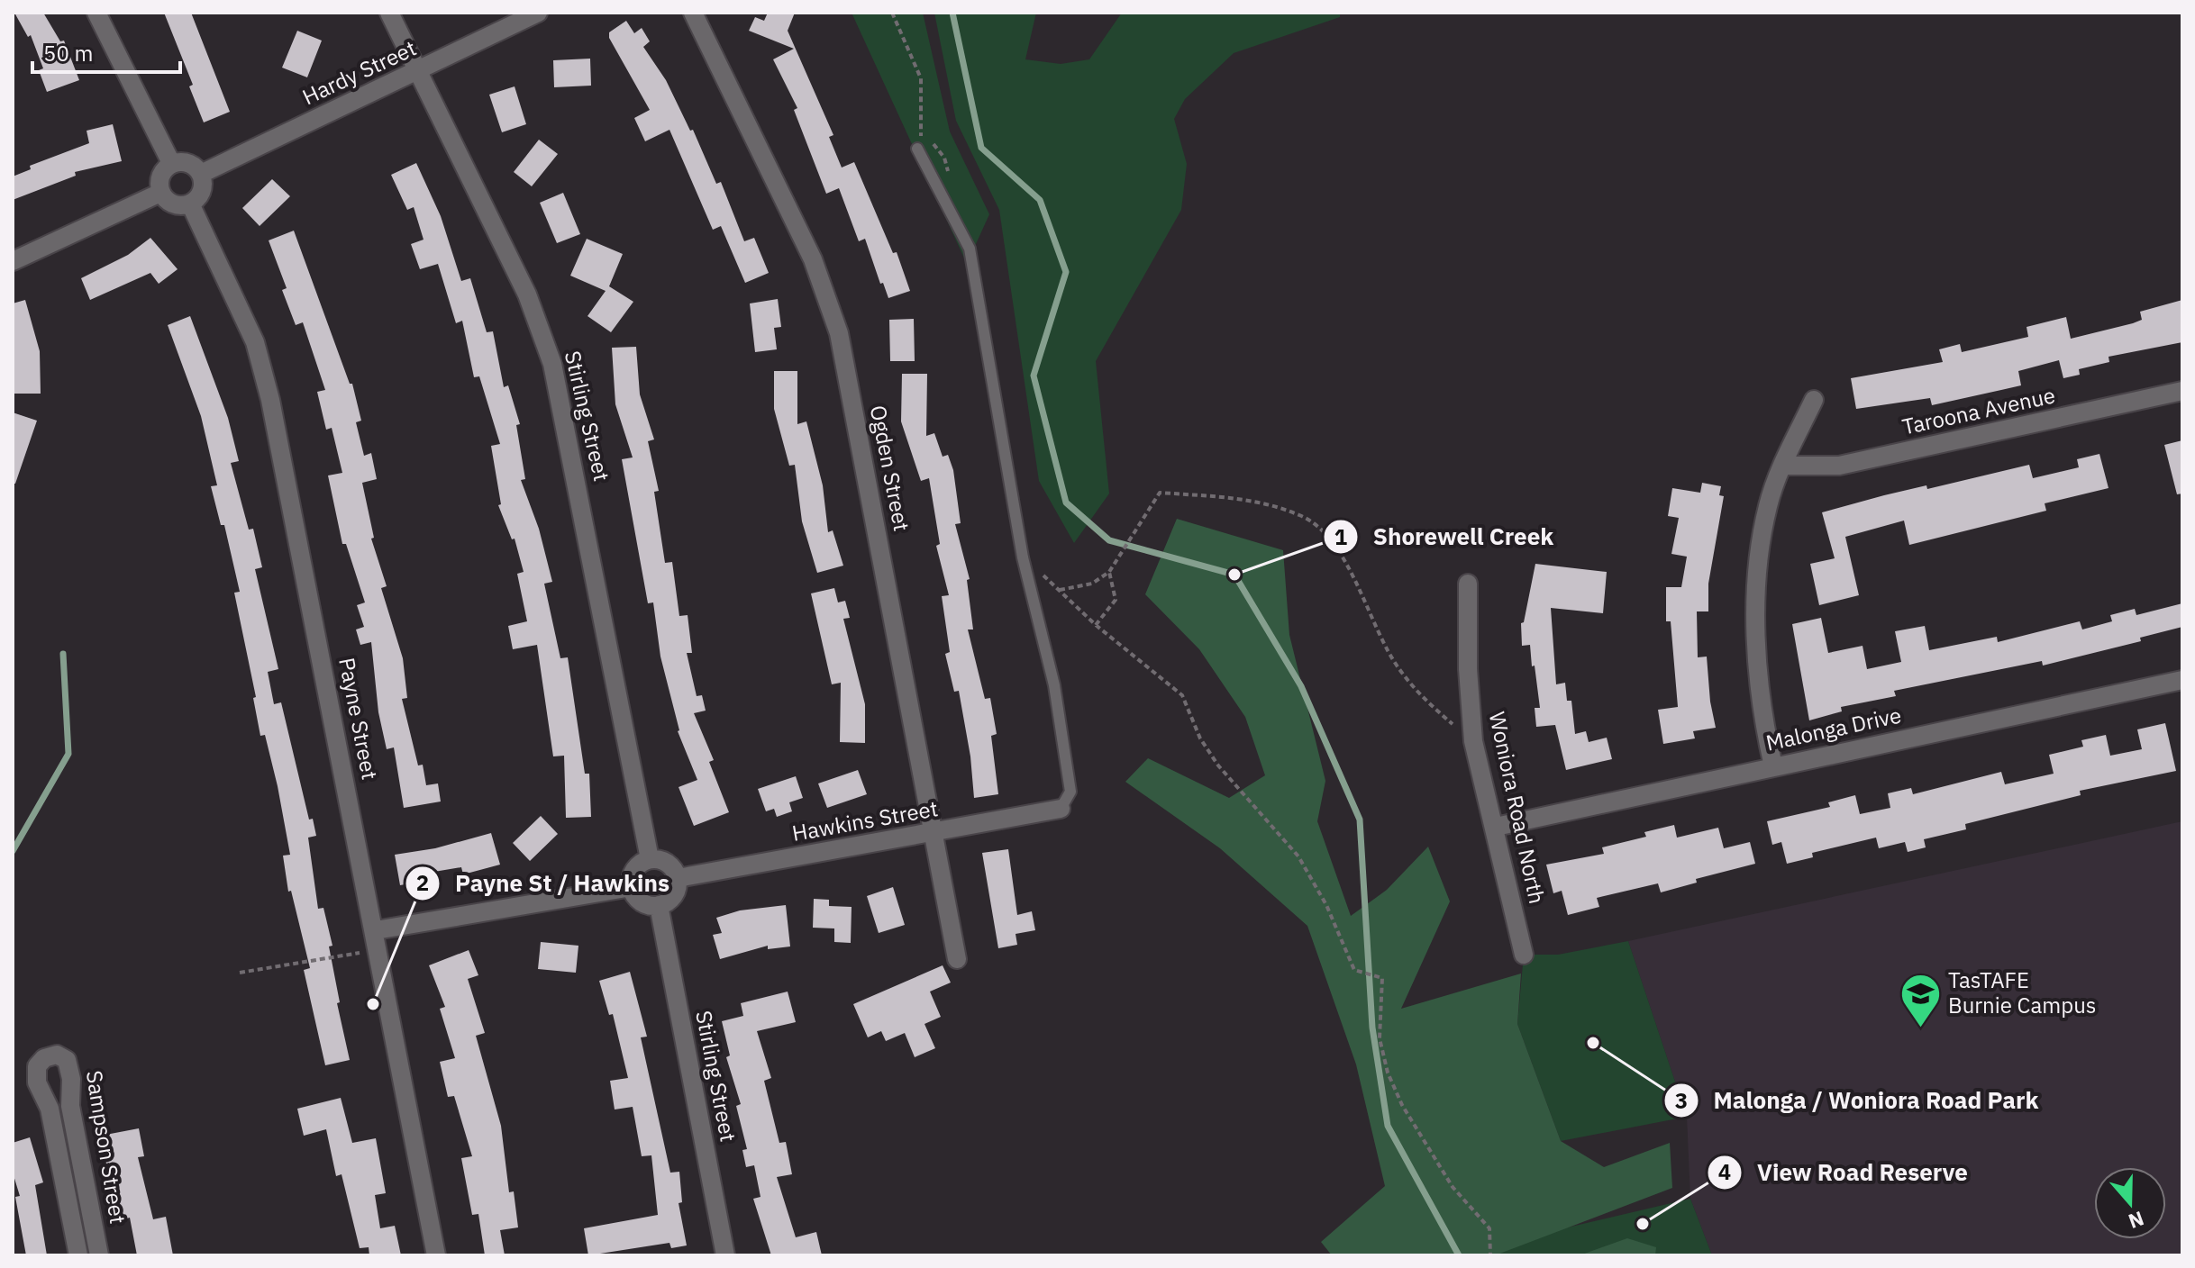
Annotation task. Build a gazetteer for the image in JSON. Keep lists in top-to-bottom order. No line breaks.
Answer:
{"streets":{"street":["Hardy Street","Taroona Avenue","Stirling Street","Ogden Street","Payne Street","Malonga Drive","Woniora Road North","Hawkins Street","Sampson Street"]},"crossings":[["Hardy Street","Stirling Street"],["Hardy Street","Payne Street"],["Stirling Street","Hawkins Street"],["Ogden Street","Hawkins Street"],["Malonga Drive","Woniora Road North"]],"places":{"other":["Shorewell Creek","Payne St / Hawkins","Malonga / Woniora Road Park","View Road Reserve"],"school or university":["TasTAFE Burnie Campus"]},"scale_bar":"50 m","north":"bottom"}
